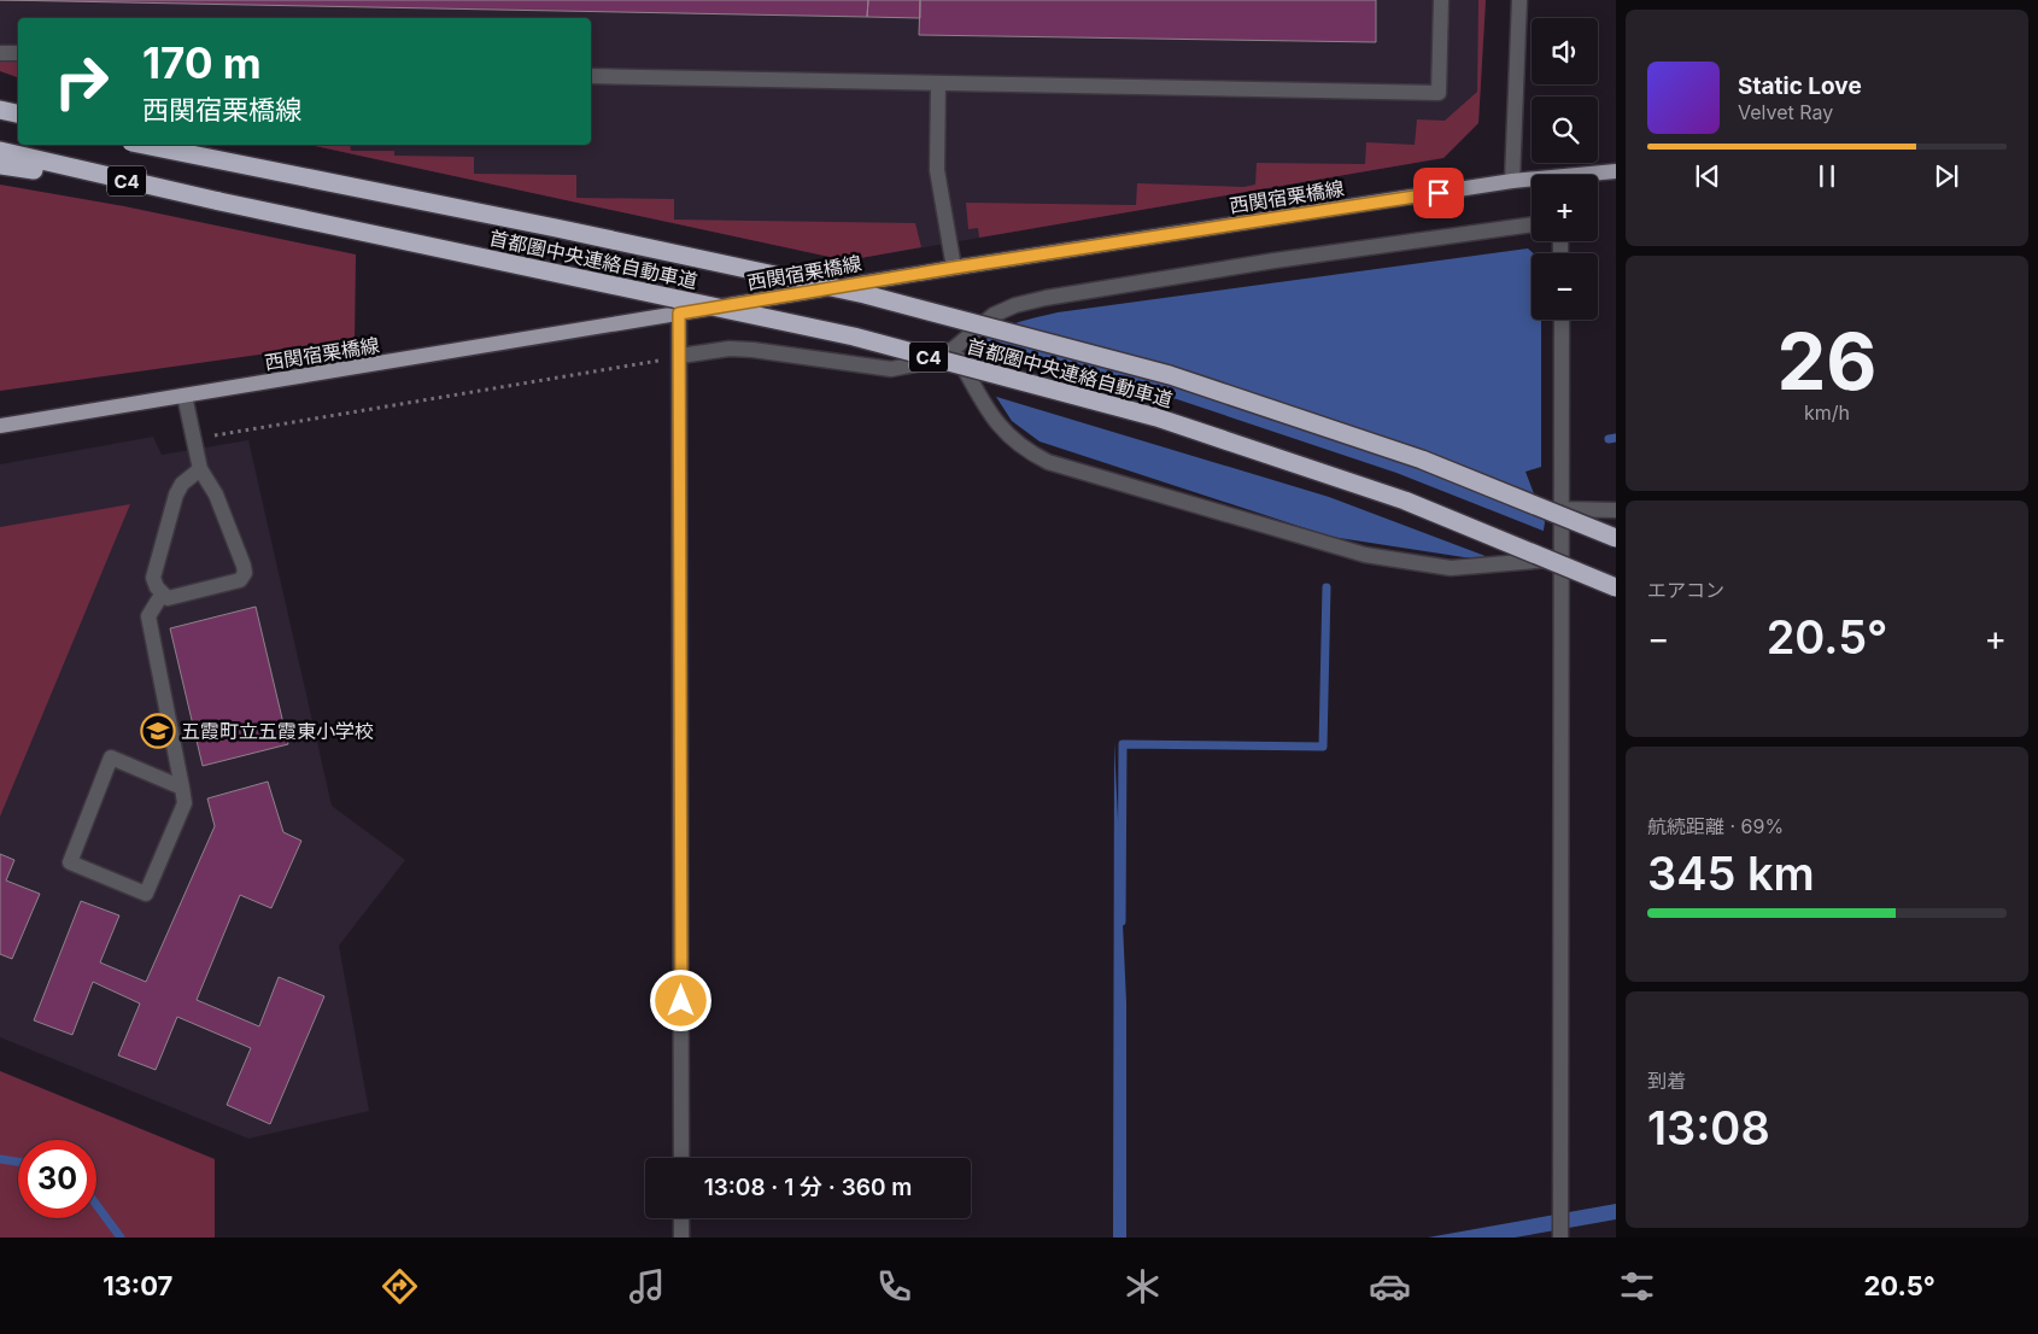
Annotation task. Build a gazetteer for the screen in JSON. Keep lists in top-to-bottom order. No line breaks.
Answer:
{"streets":{"highway":["C4","首都圏中央連絡自動車道"],"main road":["西関宿栗橋線"]},"places":{"school or university":["五霞町立五霞東小学校"]},"page":{"map_buttons":["+","−"],"turn":["170 m","西関宿栗橋線"],"song":["Static Love","Velvet Ray"],"tile":[["26","km/h"],"エアコン",["航続距離 · 69%","345 km"],["到着","13:08"]],"heat":["−","20.5°","+"],"limit":"30","trip":"13:08 · 1 分 · 360 m","tabs":["13:07","20.5°"]}}
